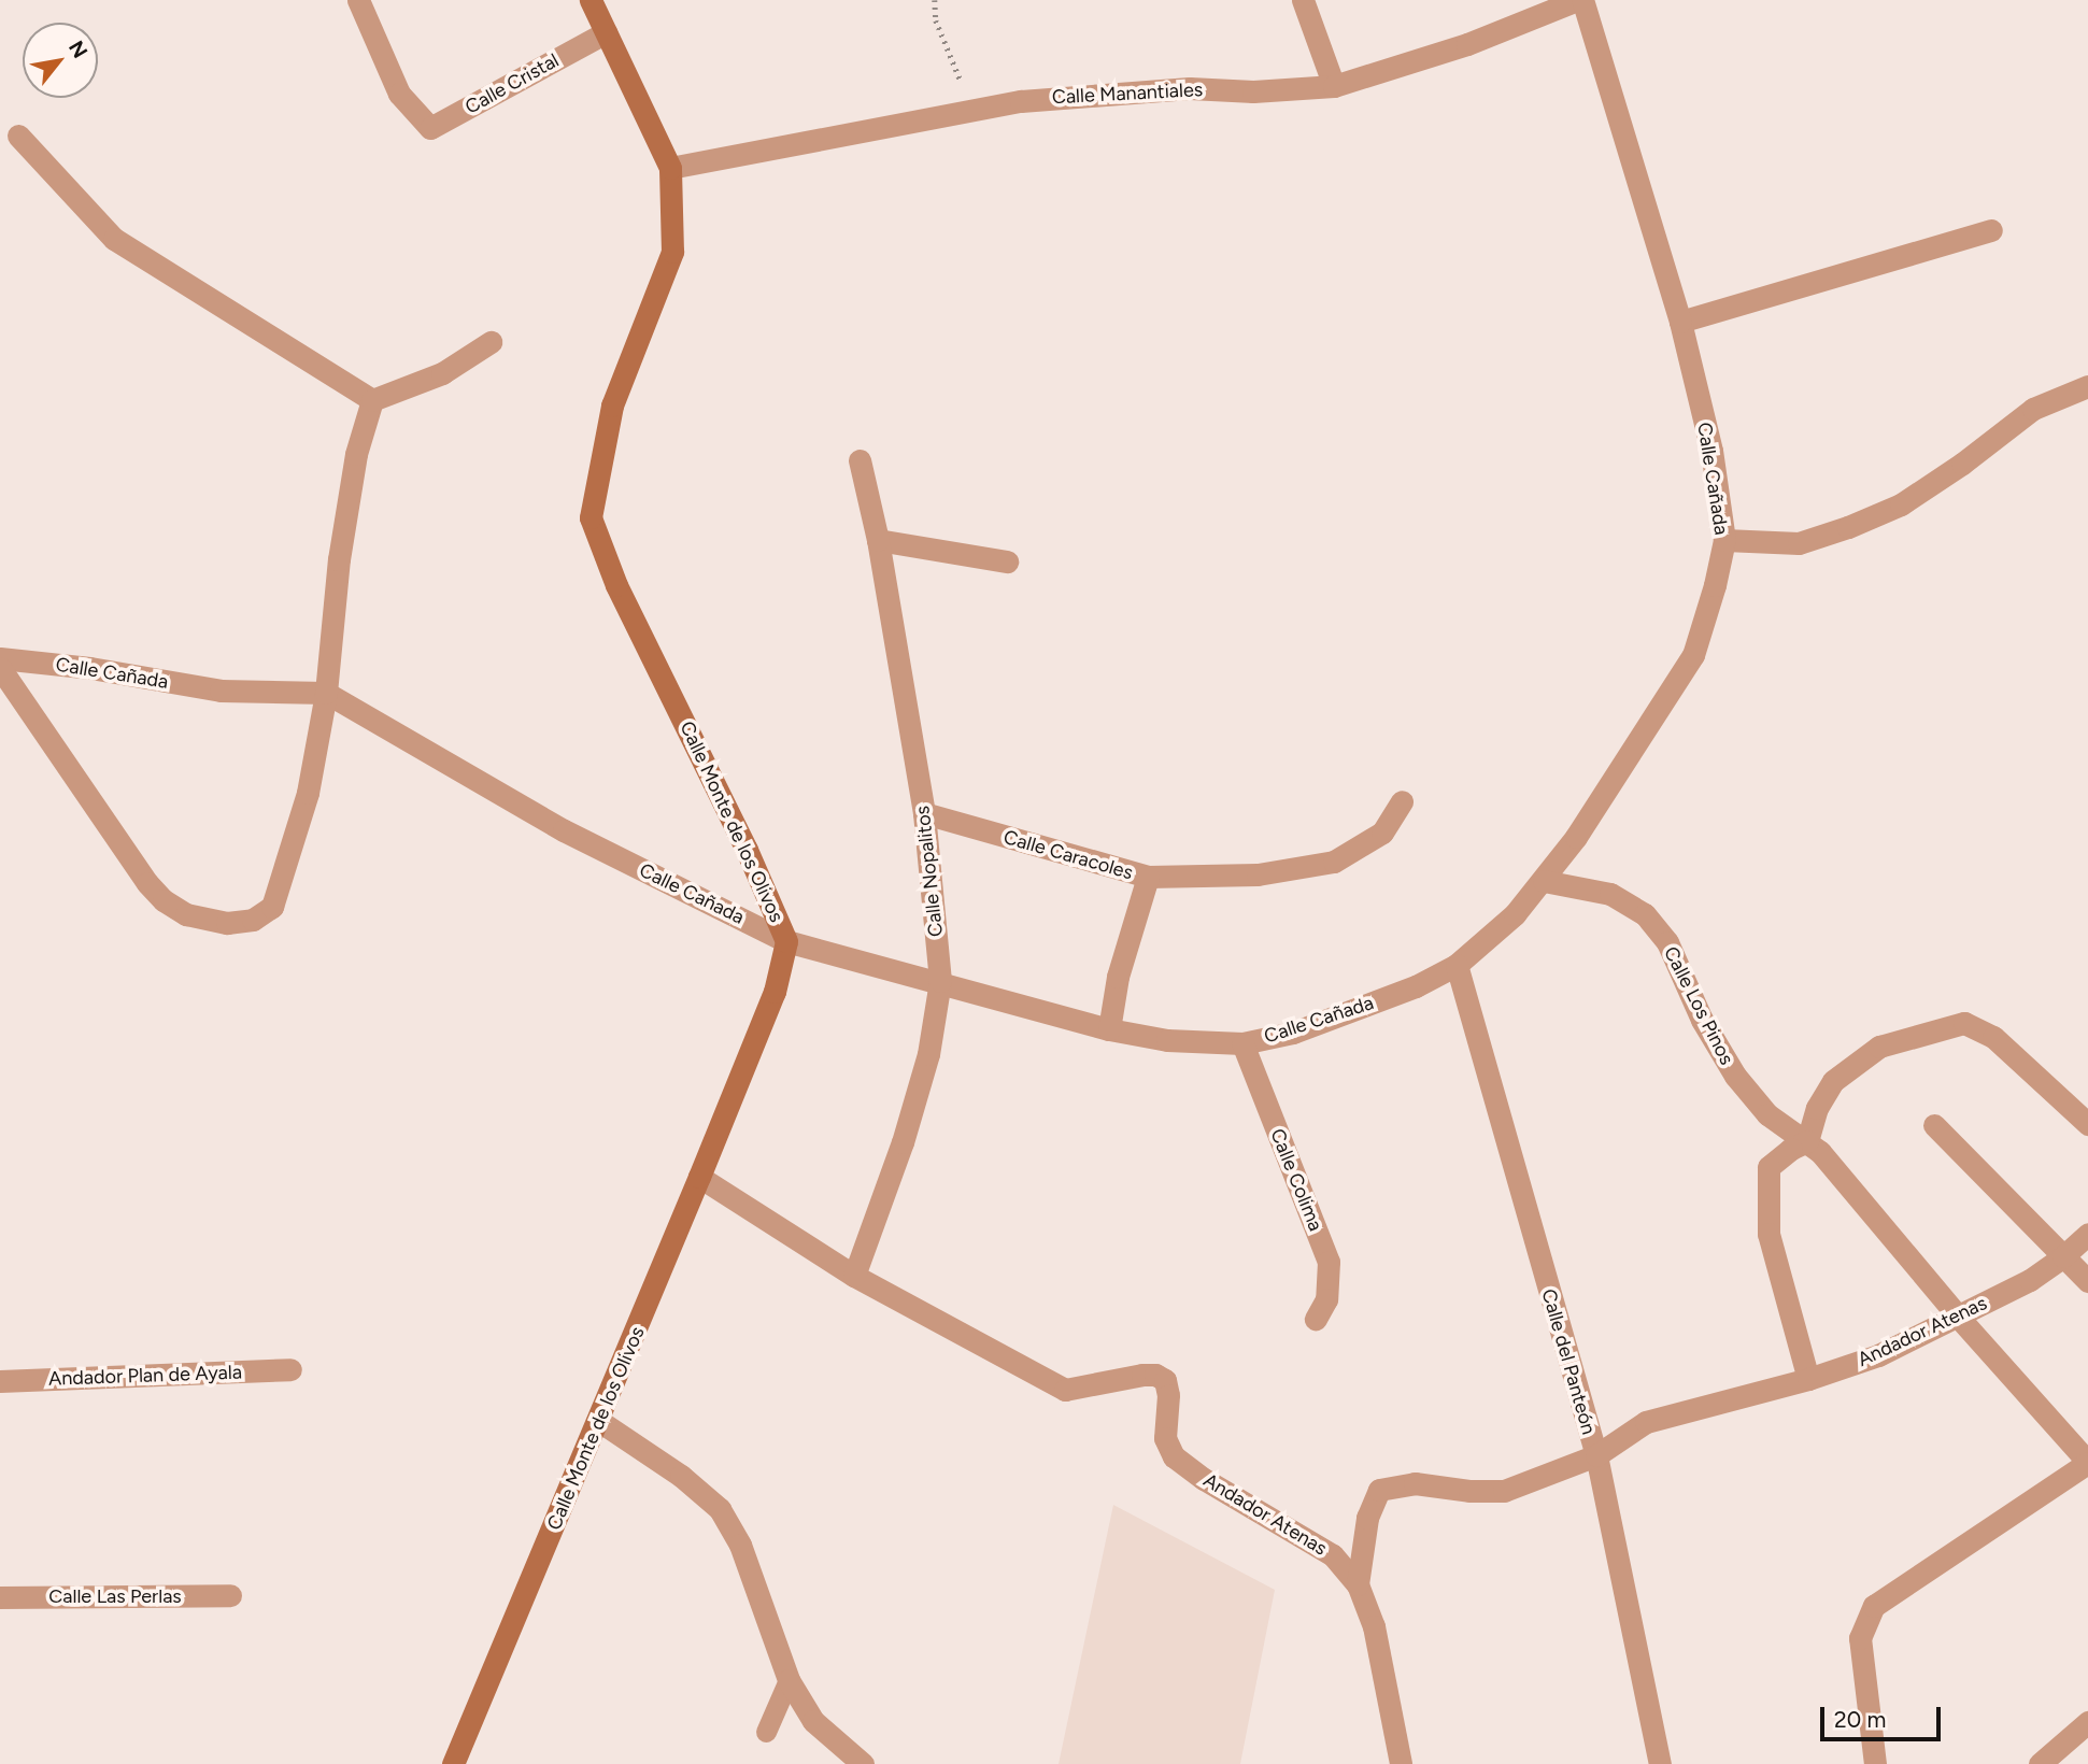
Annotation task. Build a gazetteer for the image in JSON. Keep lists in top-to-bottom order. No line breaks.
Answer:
{"streets":{"street":["Calle Cristal","Calle Manantiales","Calle Cañada","Calle Monte de los Olivos","Calle Caracoles","Calle Nopalitos","Calle Los Pinos","Calle Colima","Andador Atenas","Calle del Panteón","Andador Plan de Ayala","Calle Las Perlas"]},"crossings":[["Calle Cristal","Calle Monte de los Olivos"],["Calle Manantiales","Calle Cañada"],["Calle Manantiales","Calle Monte de los Olivos"],["Calle Cañada","Calle Monte de los Olivos"],["Calle Cañada","Calle Caracoles"],["Calle Cañada","Calle Nopalitos"],["Calle Cañada","Calle Los Pinos"],["Calle Cañada","Calle Colima"],["Calle Cañada","Calle del Panteón"],["Calle Monte de los Olivos","Andador Atenas"],["Calle Caracoles","Calle Nopalitos"],["Calle Nopalitos","Andador Atenas"],["Calle Los Pinos","Andador Atenas"],["Andador Atenas","Calle del Panteón"]],"scale_bar":"20 m","north":"top right"}
